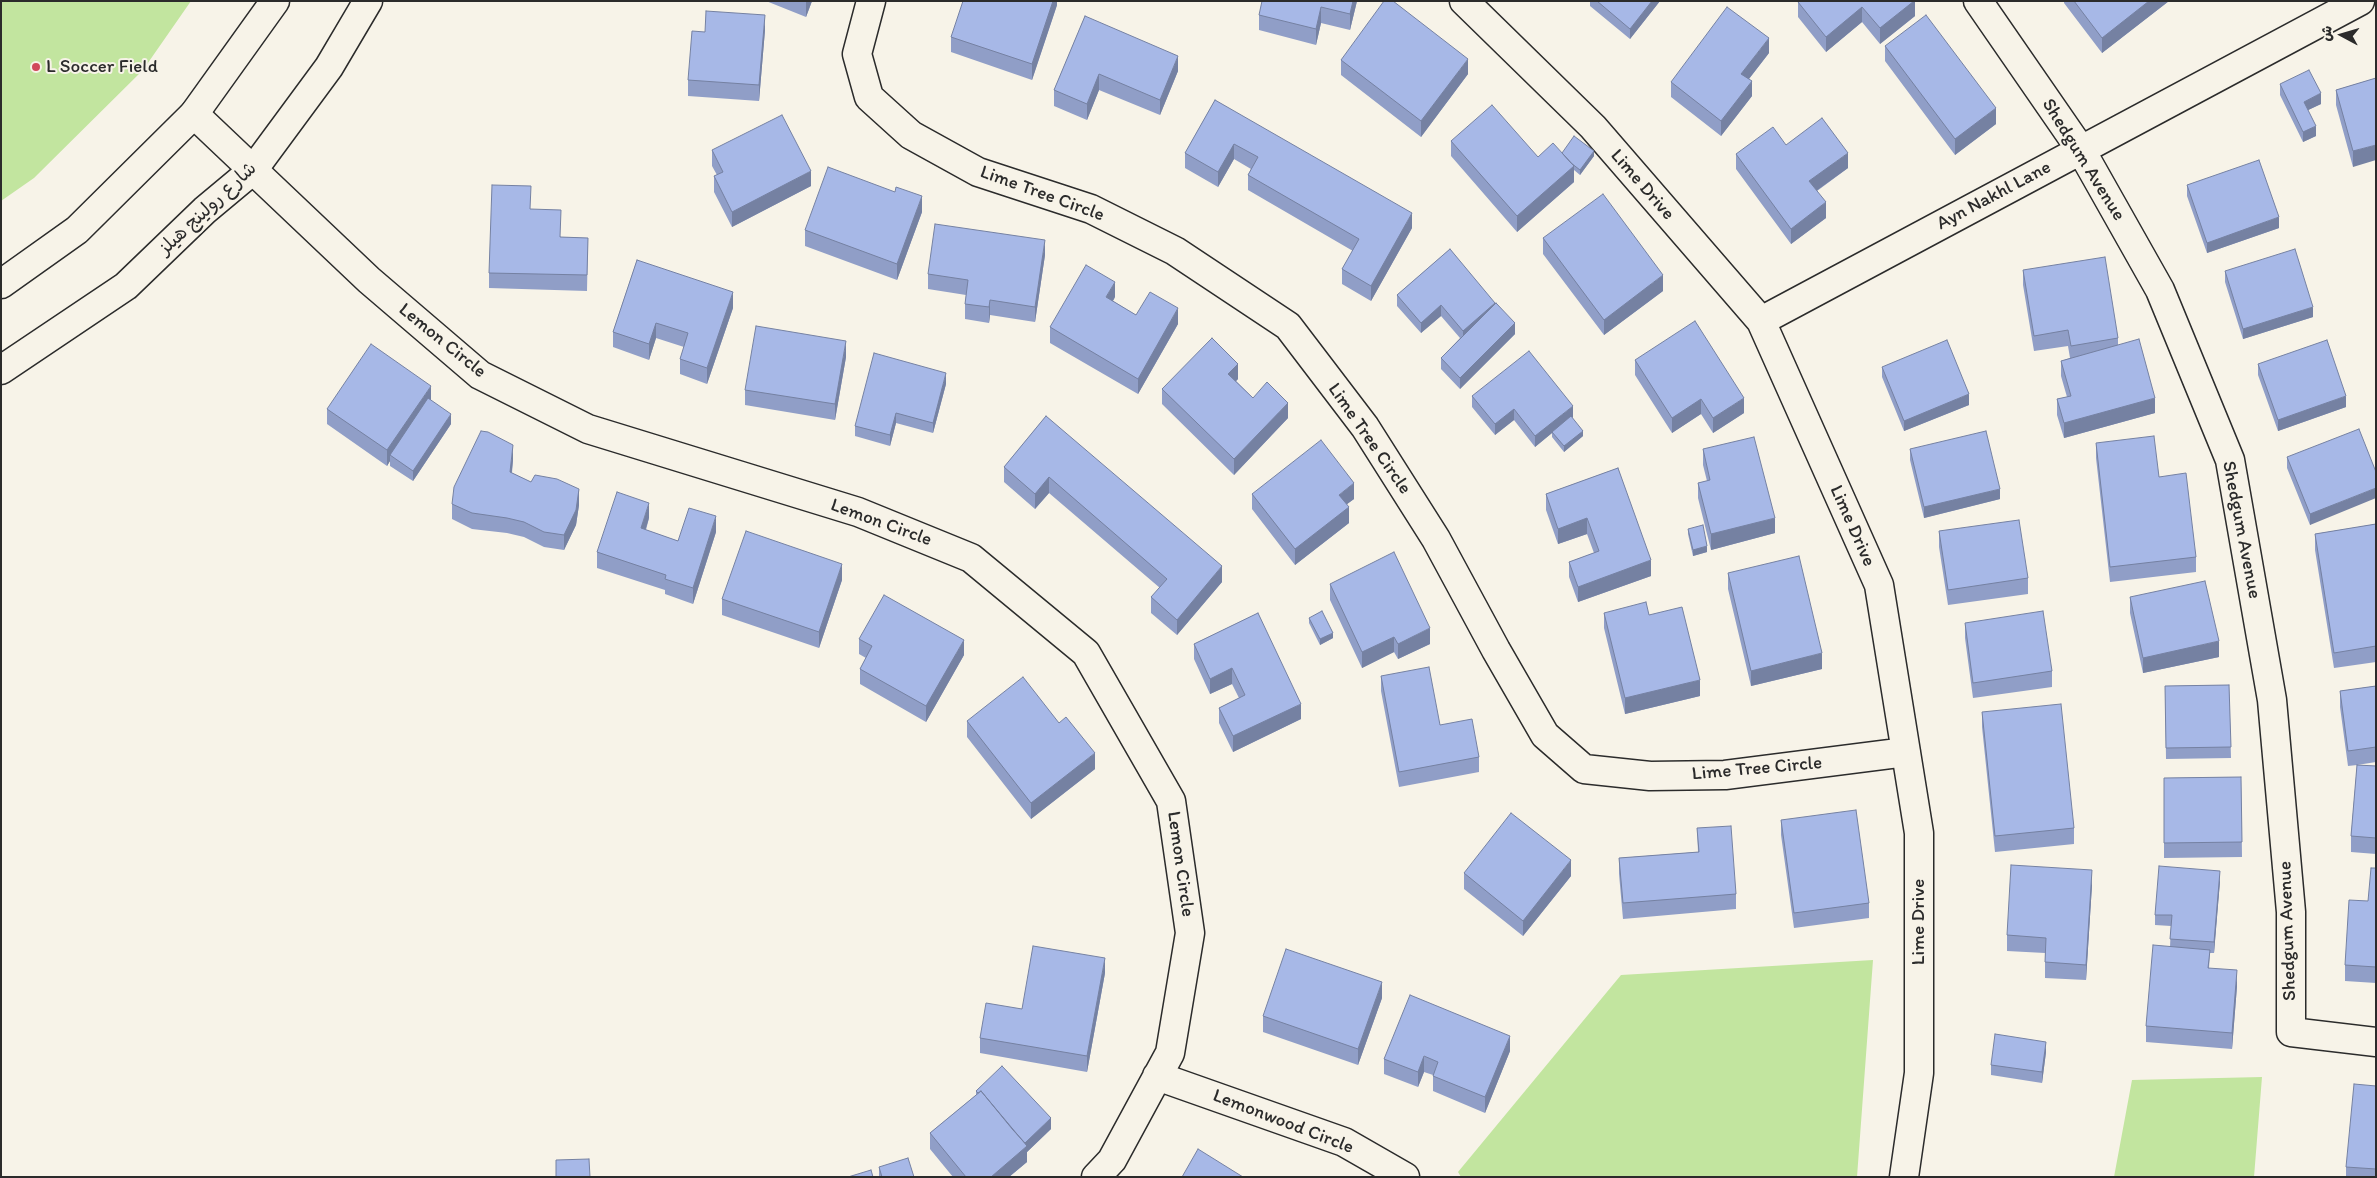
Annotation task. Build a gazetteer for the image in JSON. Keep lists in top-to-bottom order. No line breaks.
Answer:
{"streets":{"street":["Shedgum Avenue","Lime Drive","Lime Tree Circle","Ayn Nakhl Lane","شارع رولينج هيلز","Lemon Circle","Lemonwood Circle"]},"crossings":[["Shedgum Avenue","Ayn Nakhl Lane"],["Lime Drive","Lime Tree Circle"],["Lime Drive","Ayn Nakhl Lane"],["شارع رولينج هيلز","Lemon Circle"],["Lemon Circle","Lemonwood Circle"]],"places":["L Soccer Field"],"north":"left"}
